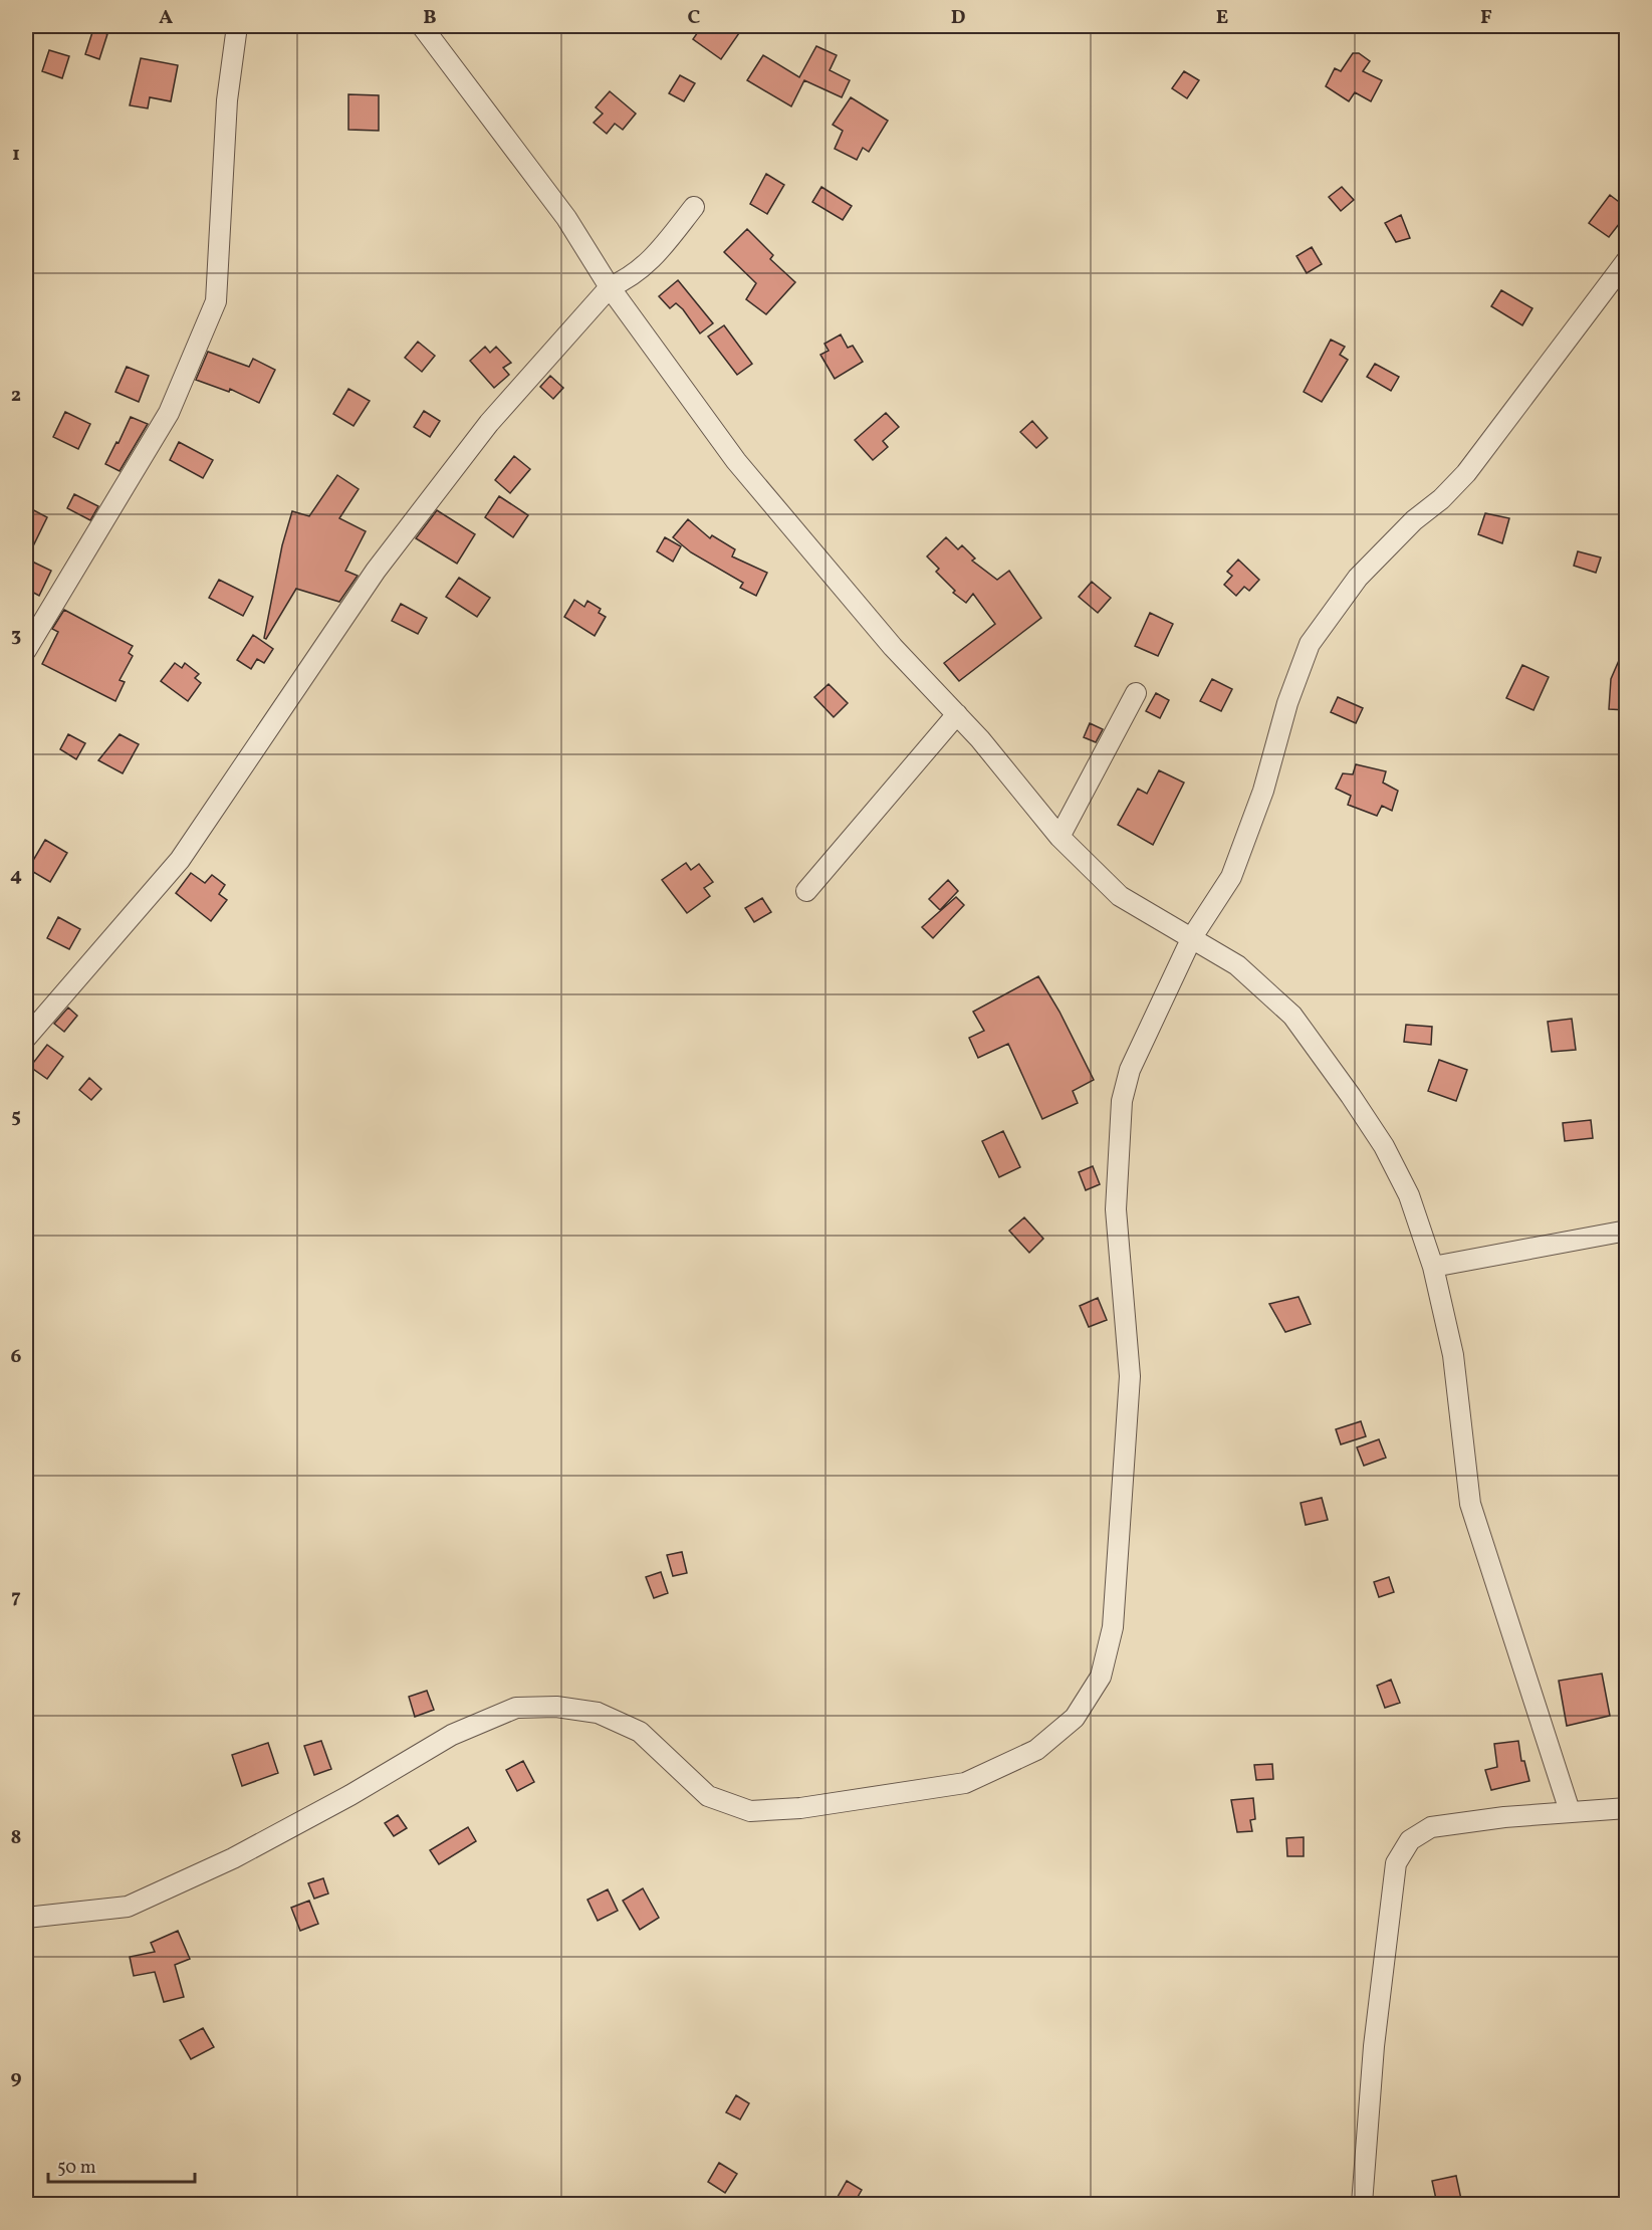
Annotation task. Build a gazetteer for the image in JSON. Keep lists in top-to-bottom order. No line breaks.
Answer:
{"scale_bar":"50 m","grid":{"columns":["A","B","C","D","E","F"],"rows":["1","2","3","4","5","6","7","8","9"]}}
